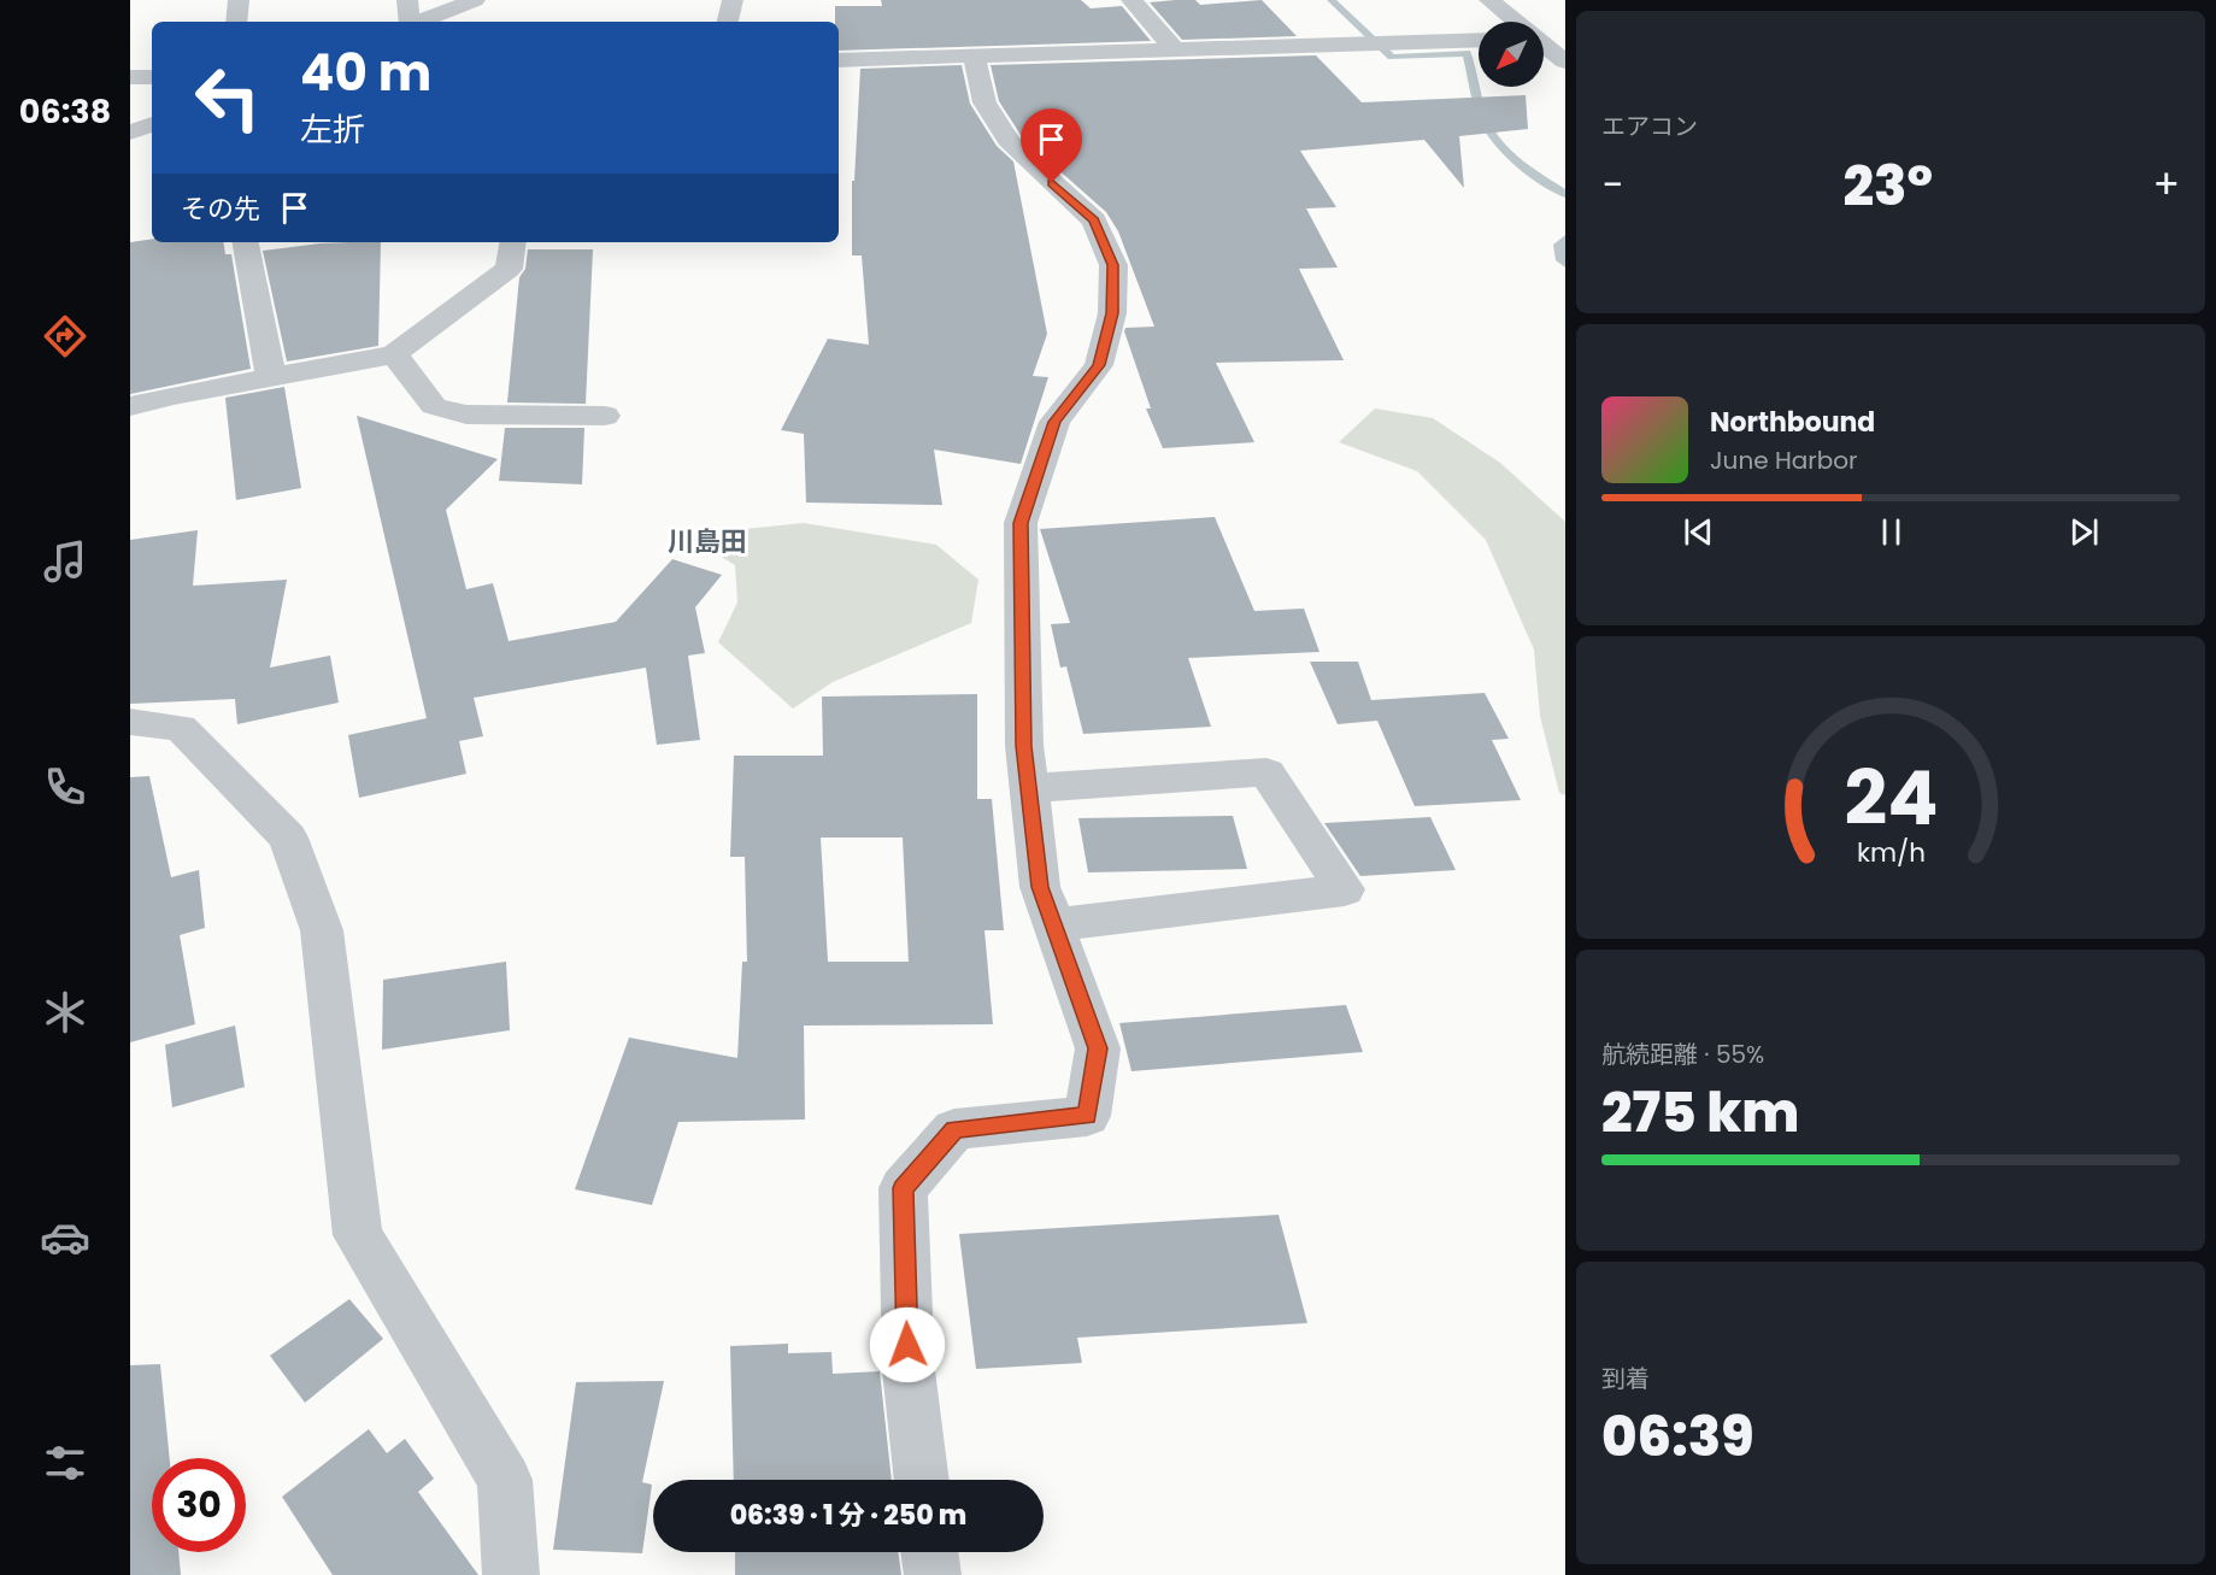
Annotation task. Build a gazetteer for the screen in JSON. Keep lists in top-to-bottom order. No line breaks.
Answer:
{"districts":["川島田"],"north":"bottom left","page":{"tabs":"06:38","tile":["エアコン",["航続距離 · 55%","275 km"],["到着","06:39"]],"turn":["40 m","左折"],"heat":["−","23°","+"],"then":"その先","song":["Northbound","June Harbor"],"limit":"30","trip":"06:39 · 1 分 · 250 m","gauge":["24","km/h"]}}
